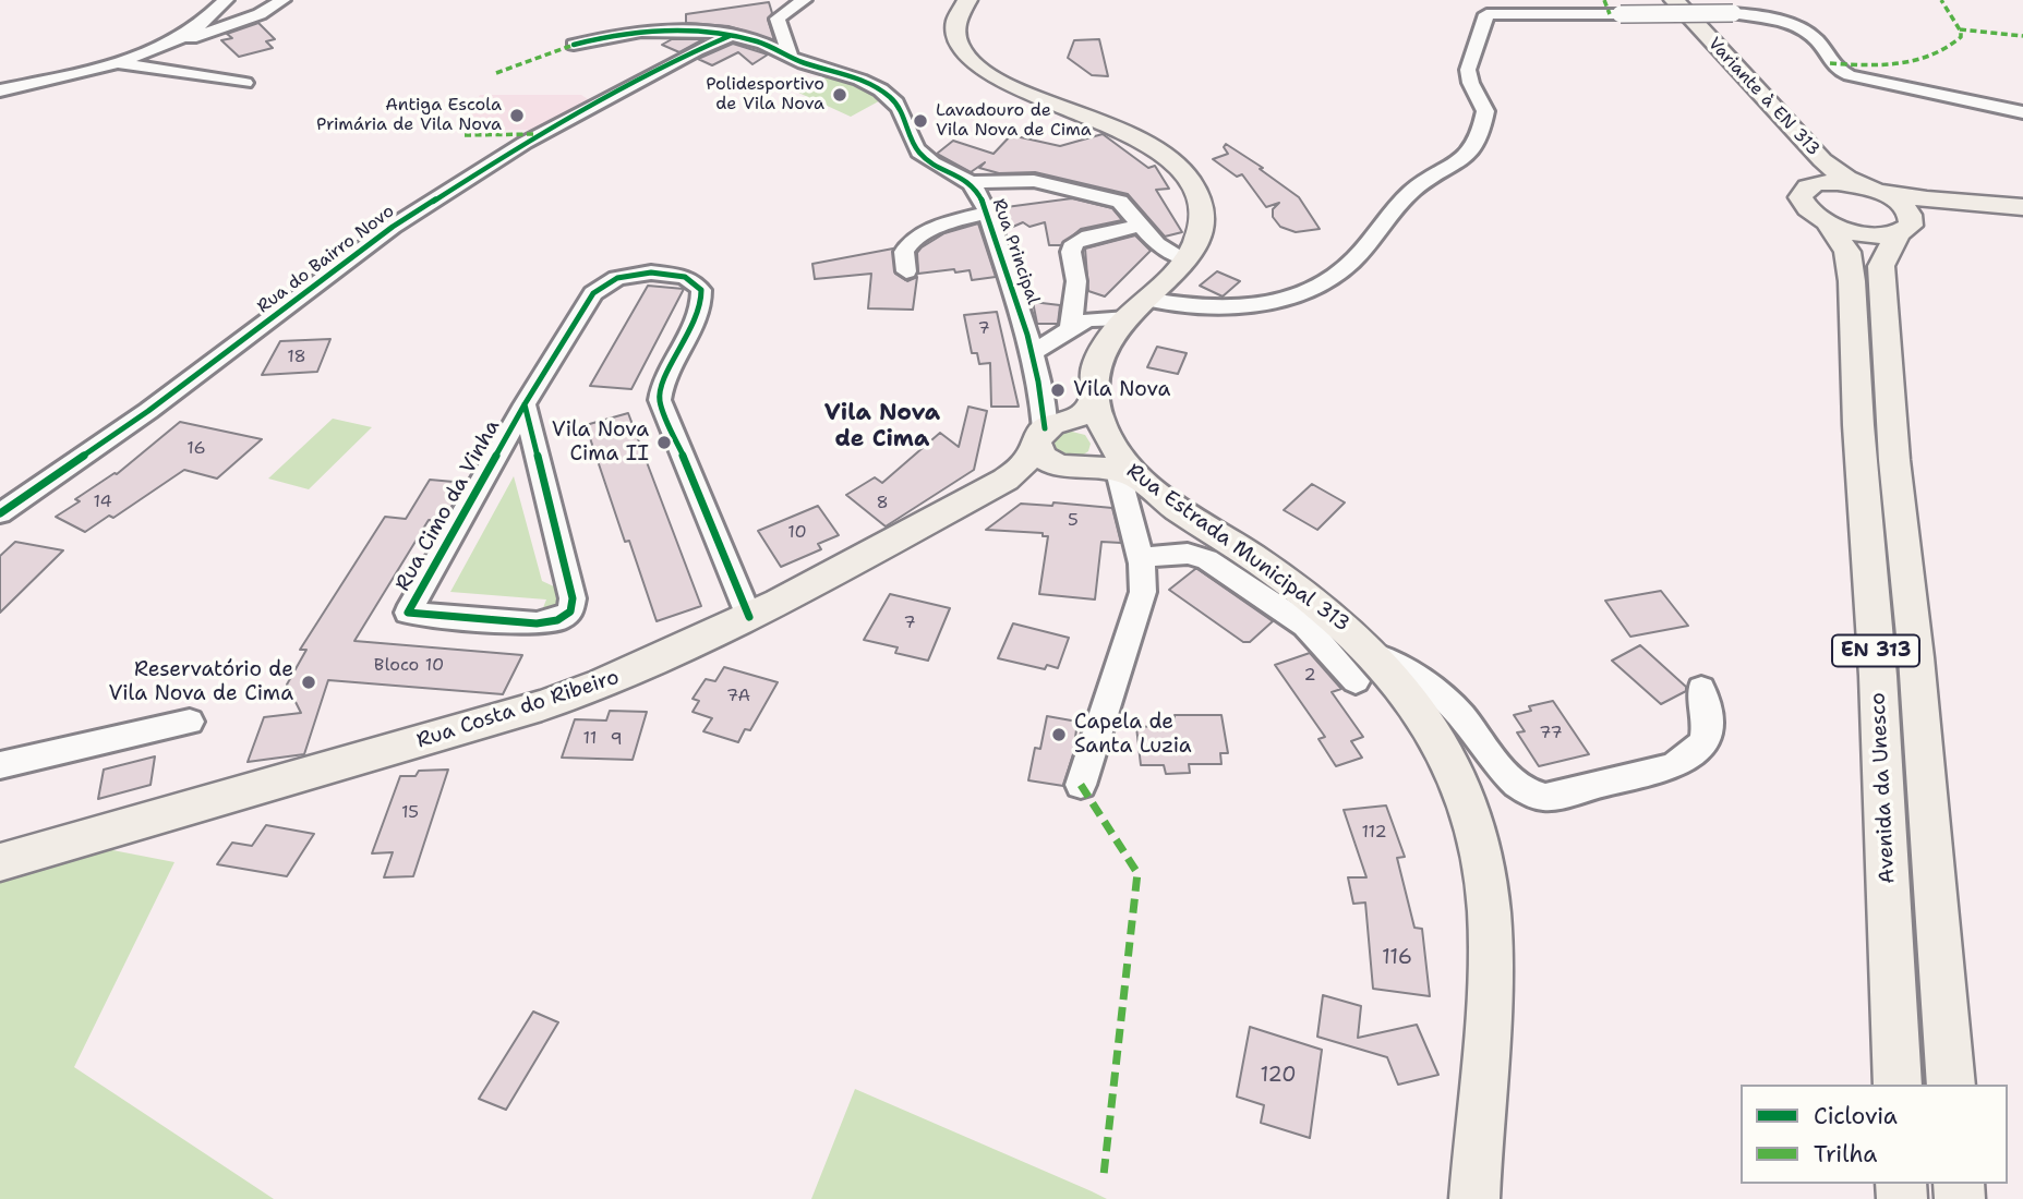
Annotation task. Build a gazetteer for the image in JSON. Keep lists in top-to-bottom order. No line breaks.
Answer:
{"streets":{"main road":["Variante à EN 313","Rua Estrada Municipal 313","EN 313","Rua Costa do Ribeiro","Avenida da Unesco"],"street":["Rua Principal","Rua do Bairro Novo","Rua Cimo da Vinha"]},"crossings":[["Variante à EN 313","EN 313"],["Variante à EN 313","Avenida da Unesco"],["Rua Principal","Rua do Bairro Novo"],["Rua Cimo da Vinha","Rua Costa do Ribeiro"],["EN 313","Avenida da Unesco"]],"districts":["Vila Nova de Cima"],"places":["Polidesportivo de Vila Nova","Antiga Escola Primária de Vila Nova","Lavadouro de Vila Nova de Cima","Vila Nova","Vila Nova Cima II","Reservatório de Vila Nova de Cima","Capela de Santa Luzia"],"house_numbers":["7","18","16","14","8","5","10","7","Bloco 10","2","7A","77","11","9","15","112","116","120"],"legend":["Ciclovia","Trilha"]}
